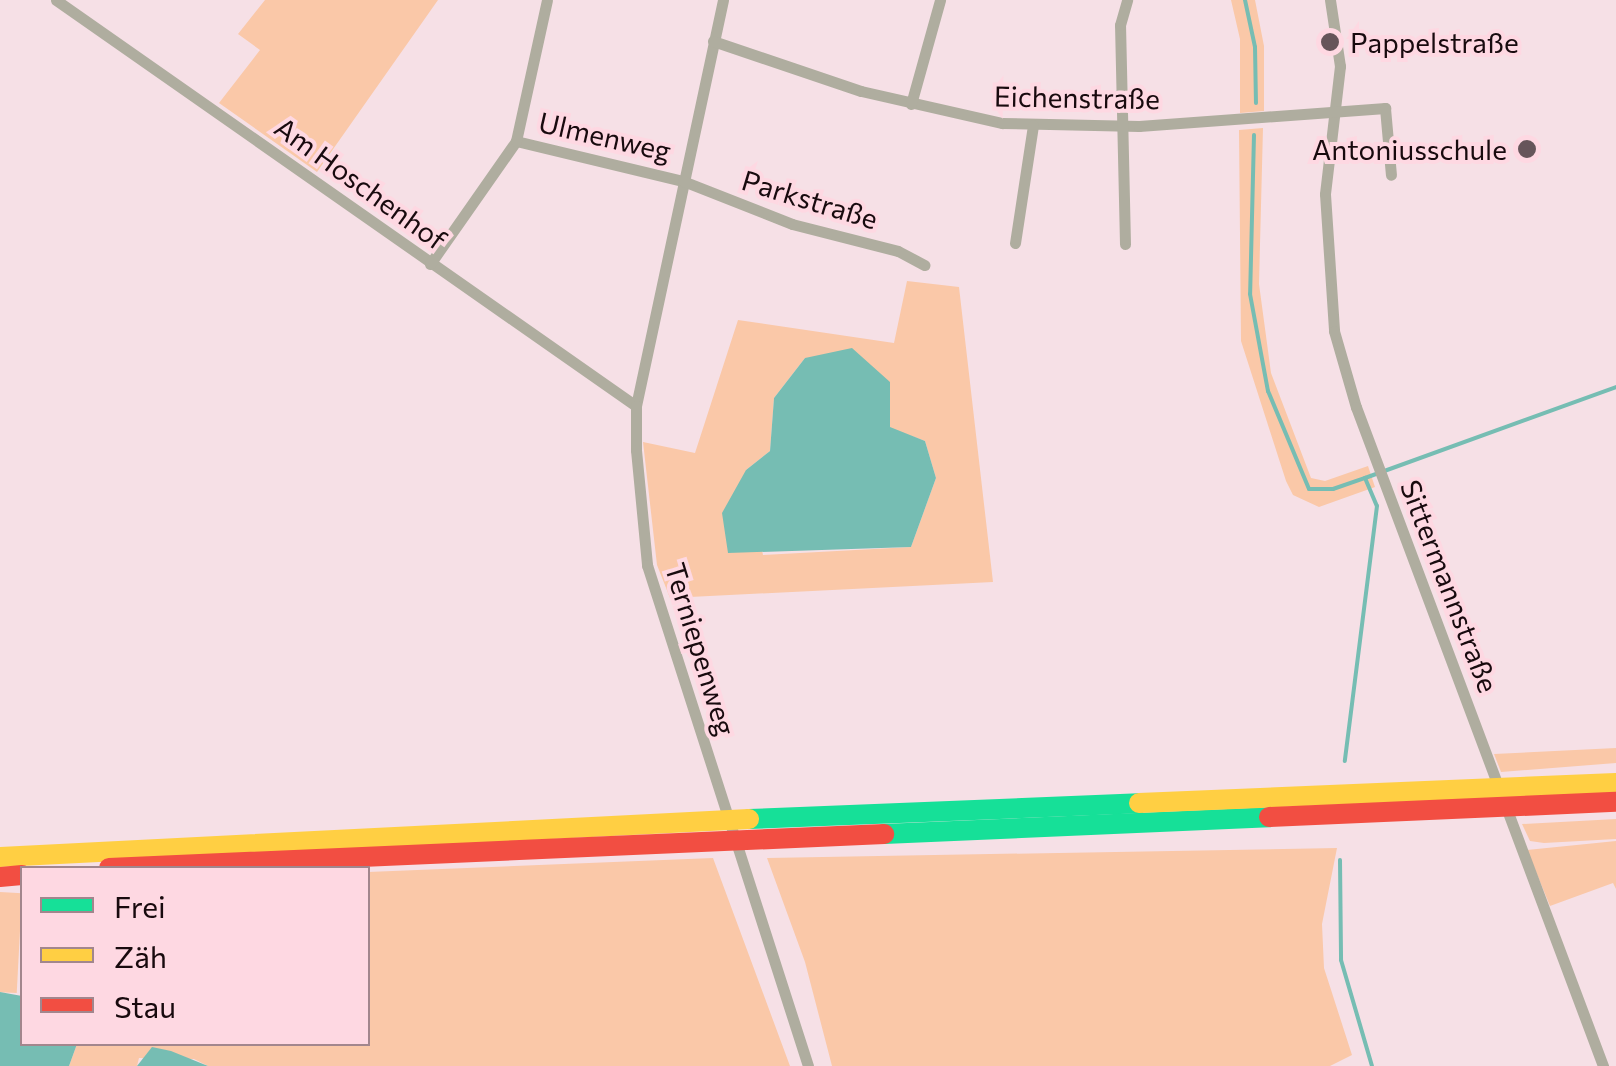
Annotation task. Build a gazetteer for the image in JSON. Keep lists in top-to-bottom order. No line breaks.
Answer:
{"streets":{"street":["Eichenstraße","Ulmenweg","Am Hoschenhof","Parkstraße","Sittermannstraße","Terniepenweg"]},"crossings":[["Eichenstraße","Sittermannstraße"],["Eichenstraße","Terniepenweg"],["Ulmenweg","Parkstraße"],["Ulmenweg","Terniepenweg"],["Am Hoschenhof","Terniepenweg"],["Parkstraße","Terniepenweg"]],"places":["Pappelstraße","Antoniusschule"],"legend":["Frei","Zäh","Stau"]}
